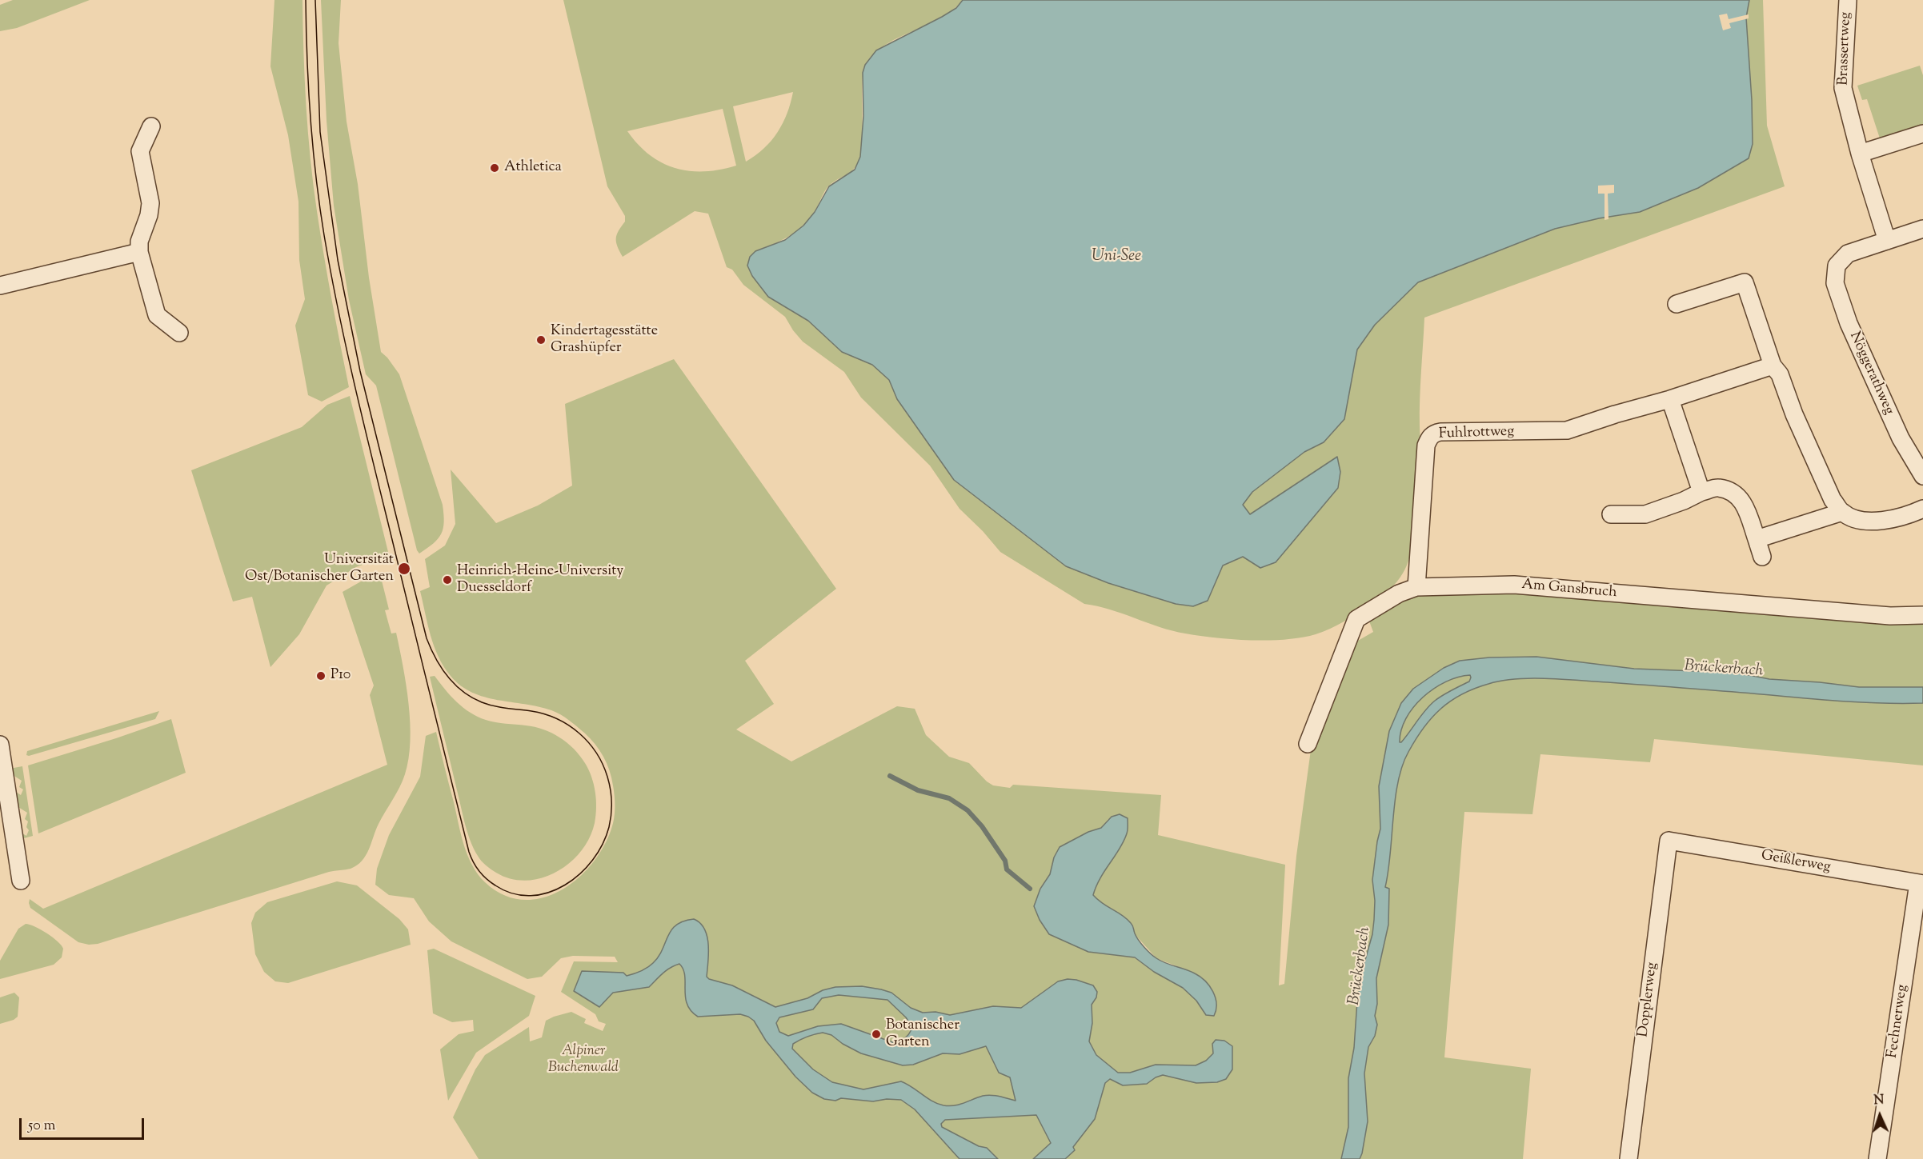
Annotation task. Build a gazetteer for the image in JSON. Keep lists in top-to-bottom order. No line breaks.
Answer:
{"streets":{"street":["Brassertweg","Nöggerathweg","Fuhlrottweg","Am Gansbruch","Geißlerweg","Dopplerweg","Fechnerweg"]},"crossings":[["Brassertweg","Nöggerathweg"],["Fuhlrottweg","Am Gansbruch"],["Geißlerweg","Dopplerweg"],["Geißlerweg","Fechnerweg"]],"water":["Uni-See","Brückerbach"],"parks":["Alpiner Buchenwald"],"places":["Athletica","Kindertagesstätte Grashüpfer","Universität Ost/Botanischer Garten","Heinrich-Heine-University Duesseldorf","P10","Botanischer Garten"],"scale_bar":"50 m","north":"top"}
